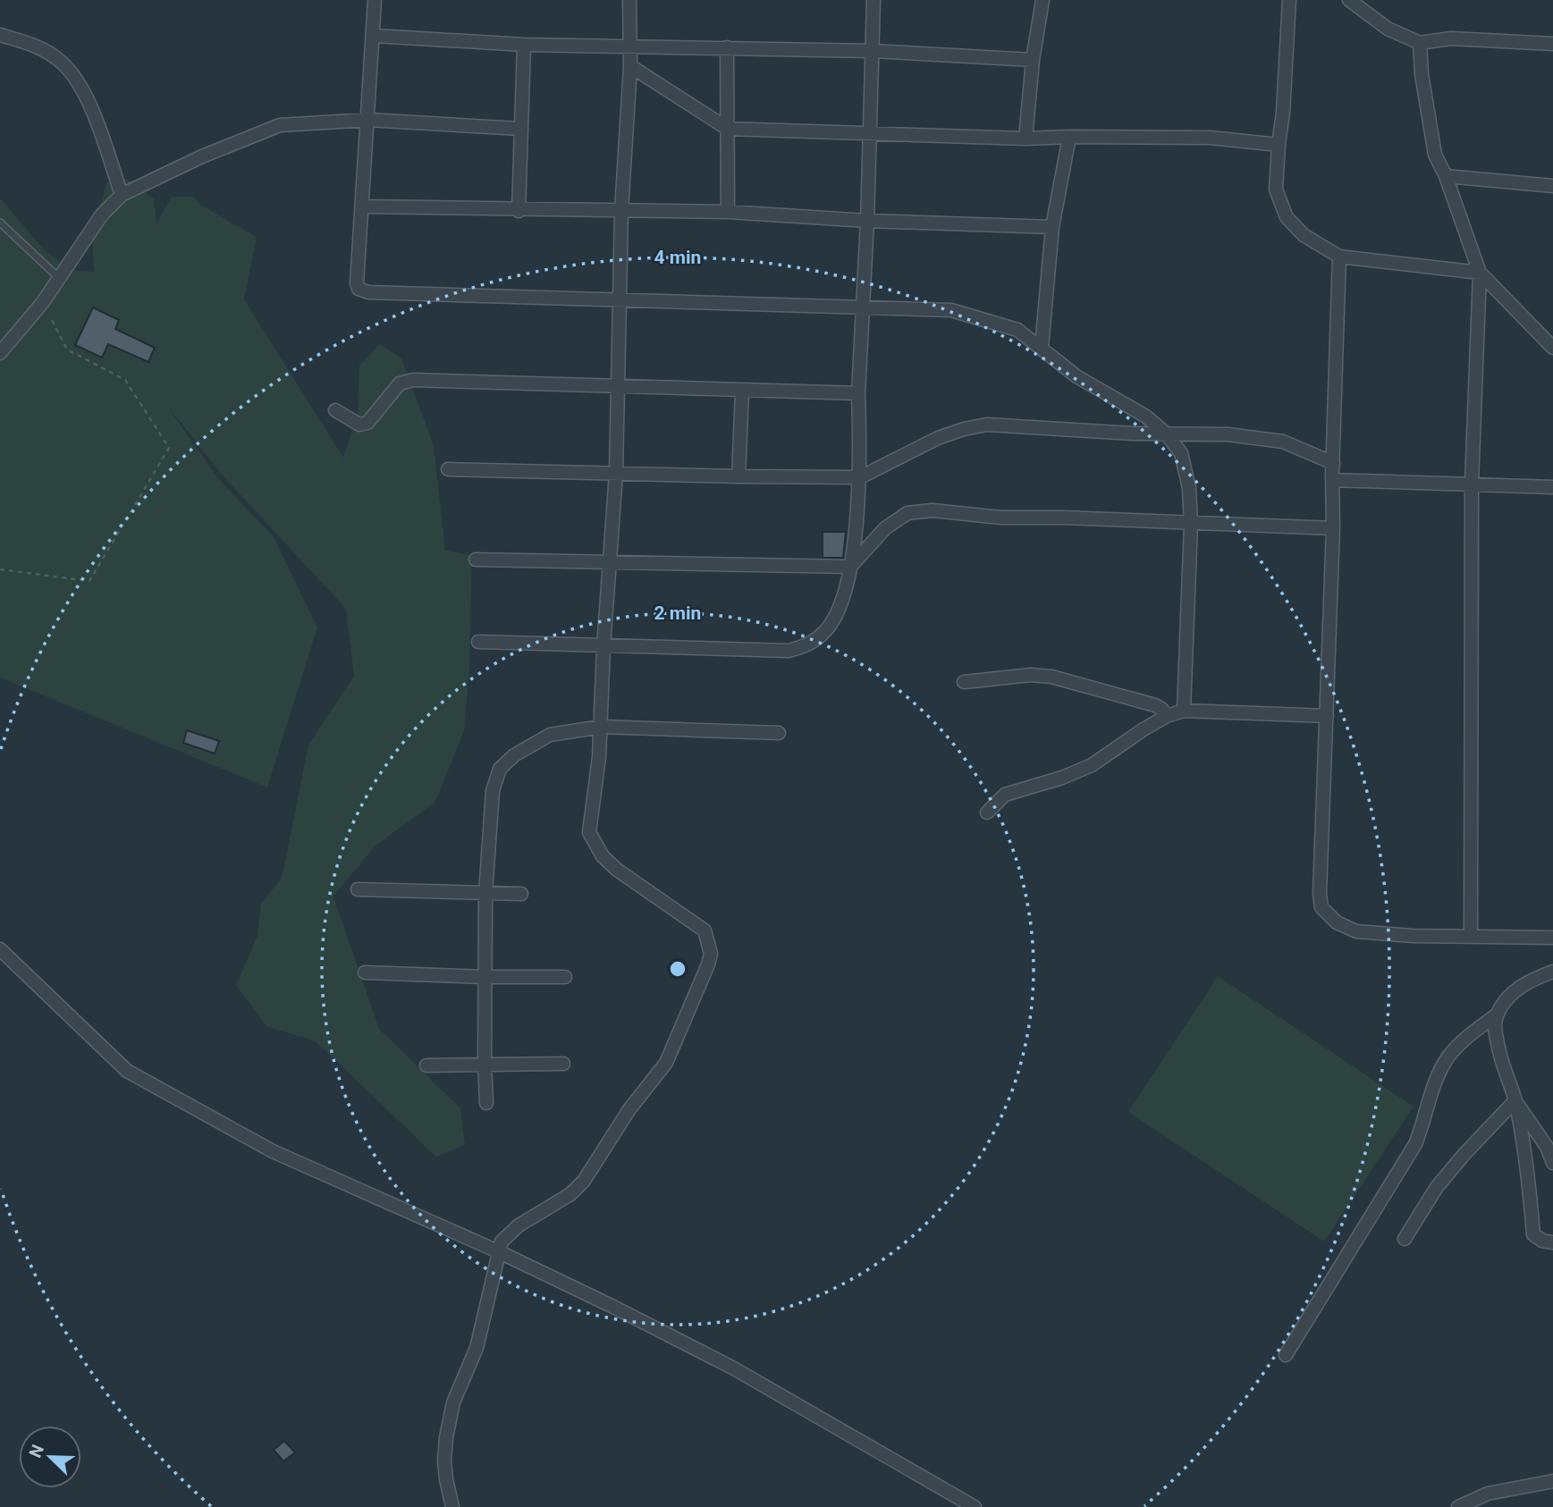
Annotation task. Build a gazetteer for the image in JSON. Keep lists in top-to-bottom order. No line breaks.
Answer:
{"north":"top left","rings":["4 min","2 min"]}
